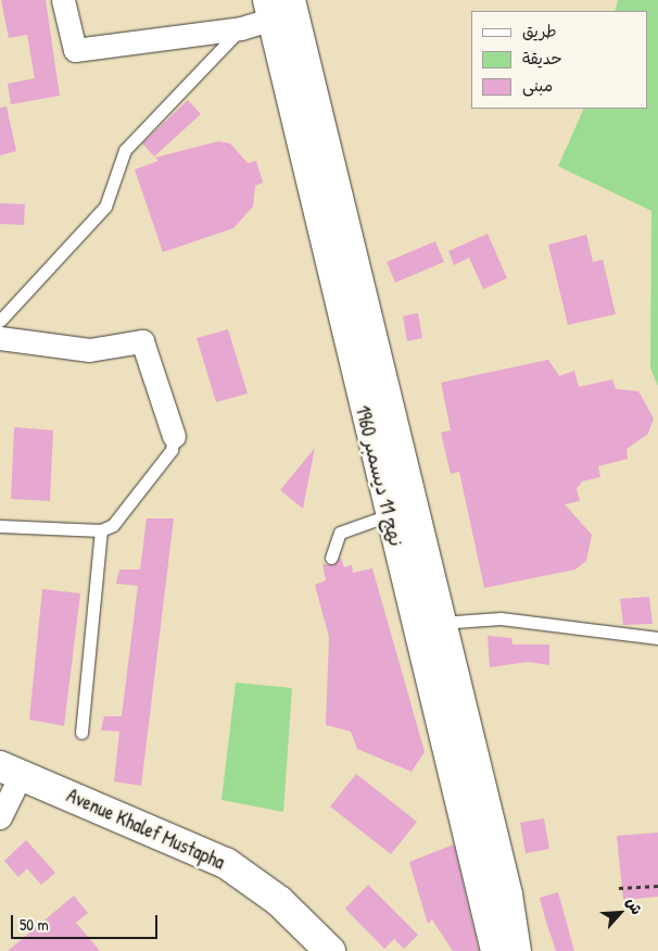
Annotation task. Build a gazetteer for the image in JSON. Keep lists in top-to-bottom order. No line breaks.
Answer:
{"streets":{"main road":["نهج 11 ديسمبر 1960","Avenue Khalef Mustapha"]},"legend":["طريق","حديقة","مبنى"],"scale_bar":"50 m","north":"top right"}
